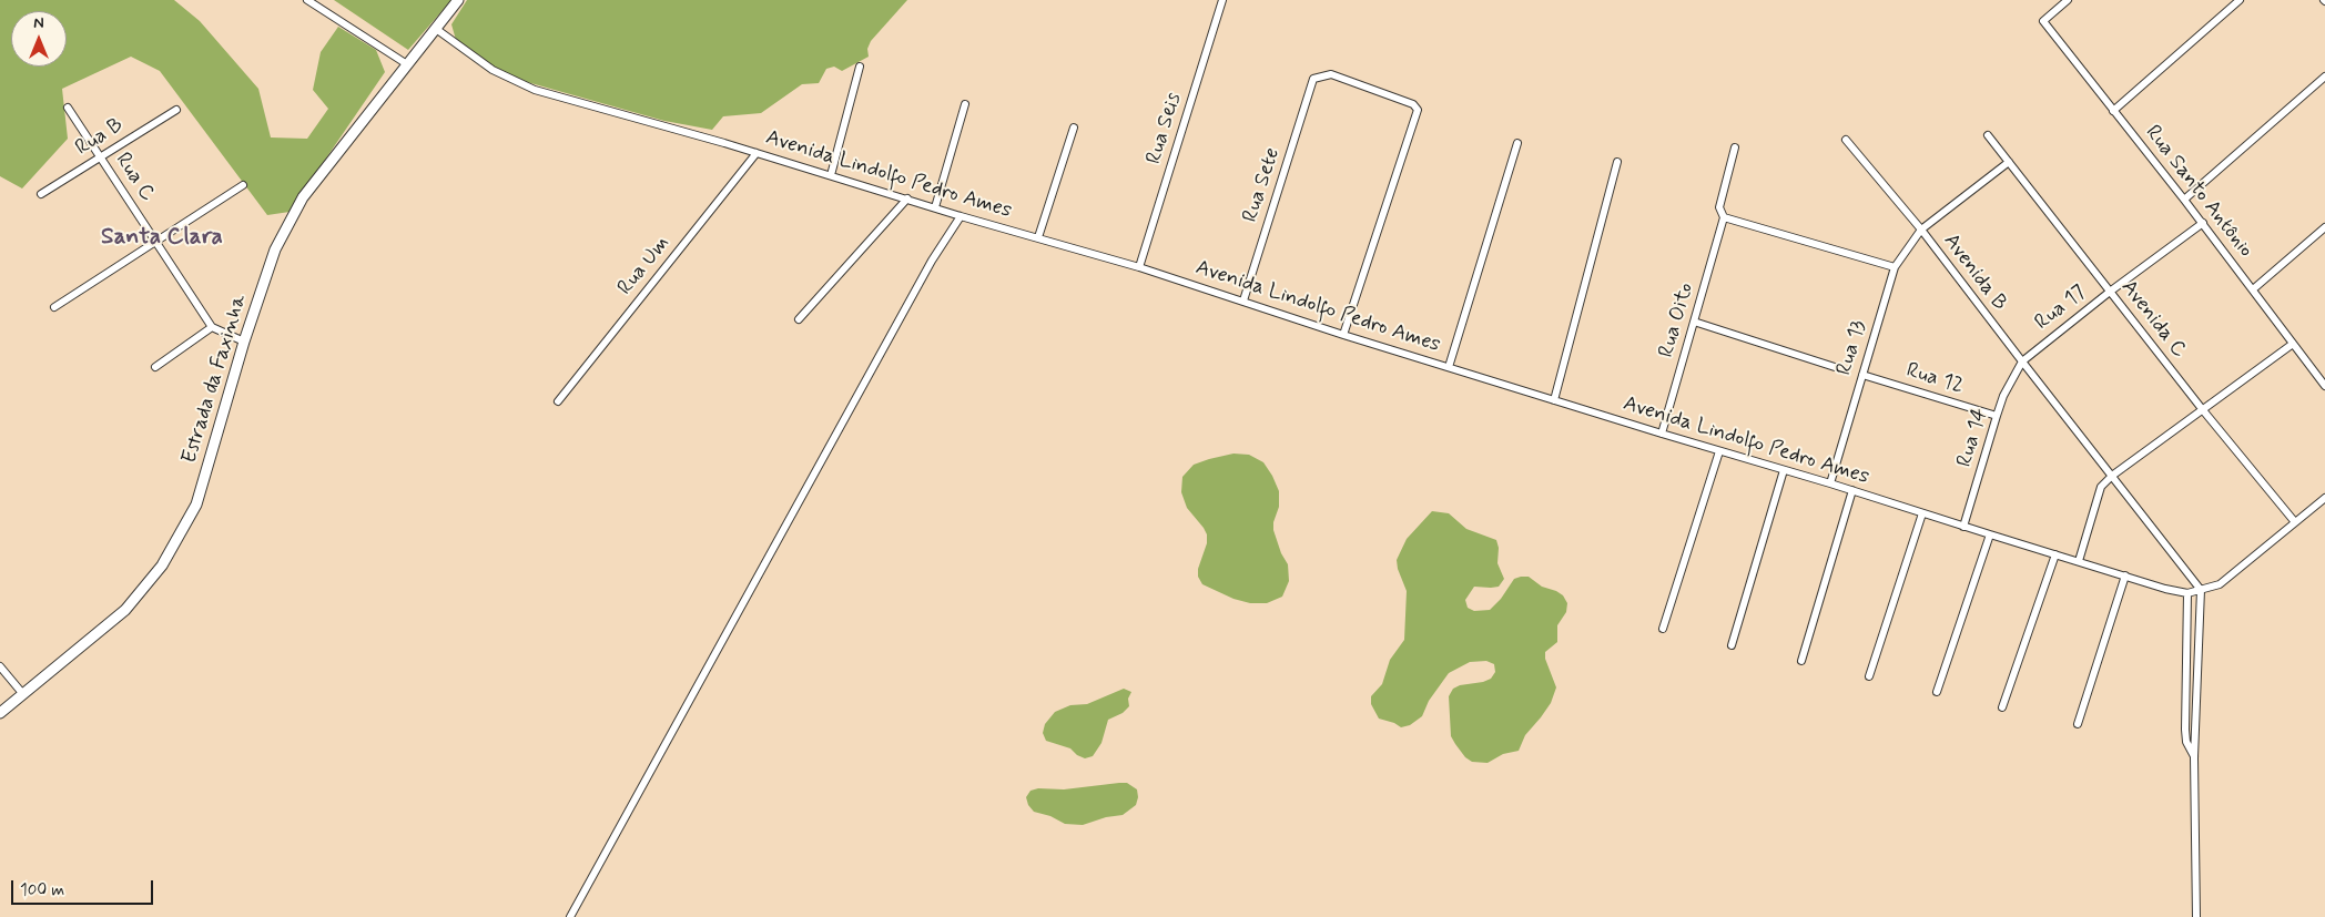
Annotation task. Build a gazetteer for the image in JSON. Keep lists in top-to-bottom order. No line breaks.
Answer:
{"streets":{"street":["Rua Seis","Rua B","Avenida Lindolfo Pedro Ames","Rua C","Rua Sete","Rua Santo Antônio","Rua Um","Avenida B","Rua 17","Avenida C","Rua Oito","Rua 13","Estrada da Faxinha","Rua 12","Rua 14"]},"crossings":[["Rua Seis","Avenida Lindolfo Pedro Ames"],["Rua B","Rua C"],["Avenida Lindolfo Pedro Ames","Rua Sete"],["Avenida Lindolfo Pedro Ames","Rua Um"],["Avenida Lindolfo Pedro Ames","Avenida B"],["Avenida Lindolfo Pedro Ames","Avenida C"],["Avenida Lindolfo Pedro Ames","Rua Oito"],["Avenida Lindolfo Pedro Ames","Rua 13"],["Avenida Lindolfo Pedro Ames","Estrada da Faxinha"],["Avenida Lindolfo Pedro Ames","Rua 14"],["Rua Santo Antônio","Rua 17"],["Avenida B","Rua 17"],["Avenida B","Rua 13"],["Avenida B","Rua 14"],["Rua 17","Avenida C"],["Rua 17","Rua 14"],["Avenida C","Rua 13"],["Rua 13","Rua 12"],["Rua 12","Rua 14"]],"districts":["Santa Clara"],"scale_bar":"100 m","north":"top"}
